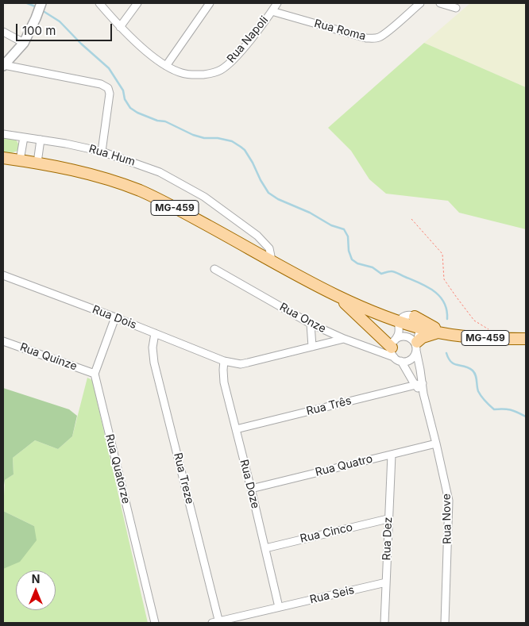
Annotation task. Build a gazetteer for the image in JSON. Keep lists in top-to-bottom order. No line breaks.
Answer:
{"streets":{"main road":["MG-459"],"street":["Rua Roma","Rua Napoli","Rua Hum","Rua Dois","Rua Onze","Rua Quinze","Rua Três","Rua Quatro","Rua Quatorze","Rua Treze","Rua Doze","Rua Nove","Rua Cinco","Rua Dez","Rua Seis"]},"crossings":[["Rua Roma","Rua Napoli"],["Rua Hum","MG-459"],["MG-459","Rua Onze"],["MG-459","Rua Nove"],["Rua Dois","Rua Onze"],["Rua Dois","Rua Treze"],["Rua Dois","Rua Doze"],["Rua Onze","Rua Nove"],["Rua Quinze","Rua Quatorze"],["Rua Três","Rua Doze"],["Rua Três","Rua Nove"],["Rua Quatro","Rua Doze"],["Rua Quatro","Rua Nove"],["Rua Quatro","Rua Dez"],["Rua Treze","Rua Seis"],["Rua Doze","Rua Cinco"],["Rua Doze","Rua Seis"],["Rua Cinco","Rua Dez"],["Rua Dez","Rua Seis"]],"scale_bar":"100 m","north":"top"}
